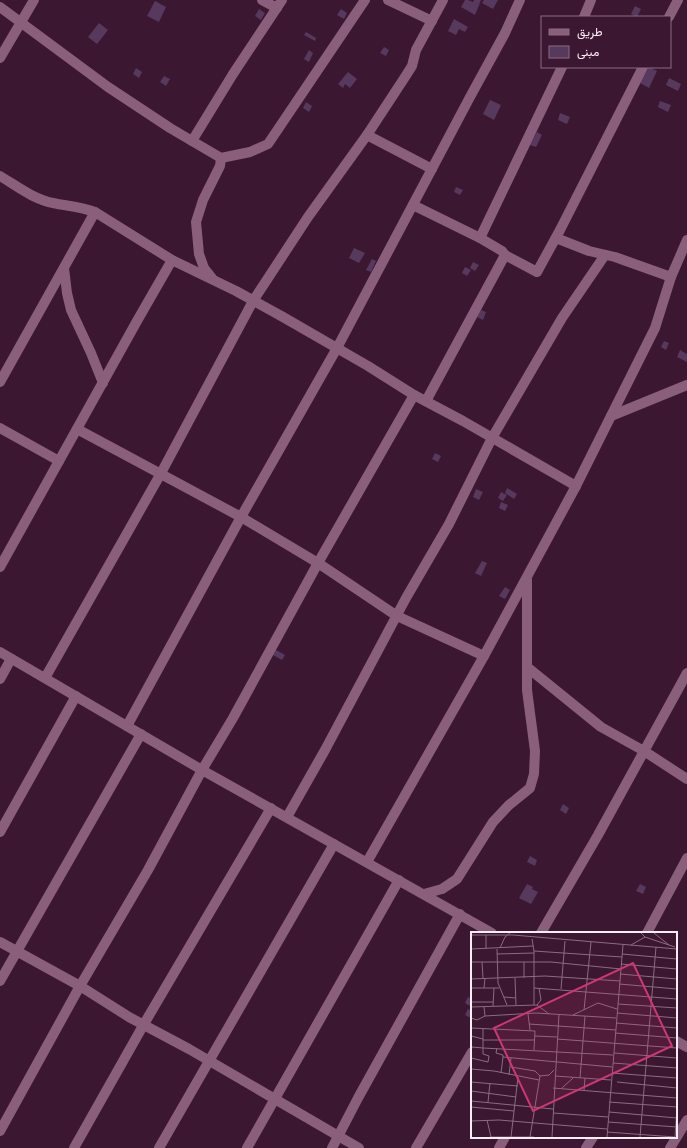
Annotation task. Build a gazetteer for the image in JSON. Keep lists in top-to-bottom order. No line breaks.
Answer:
{"legend":["طريق","مبنى"]}
